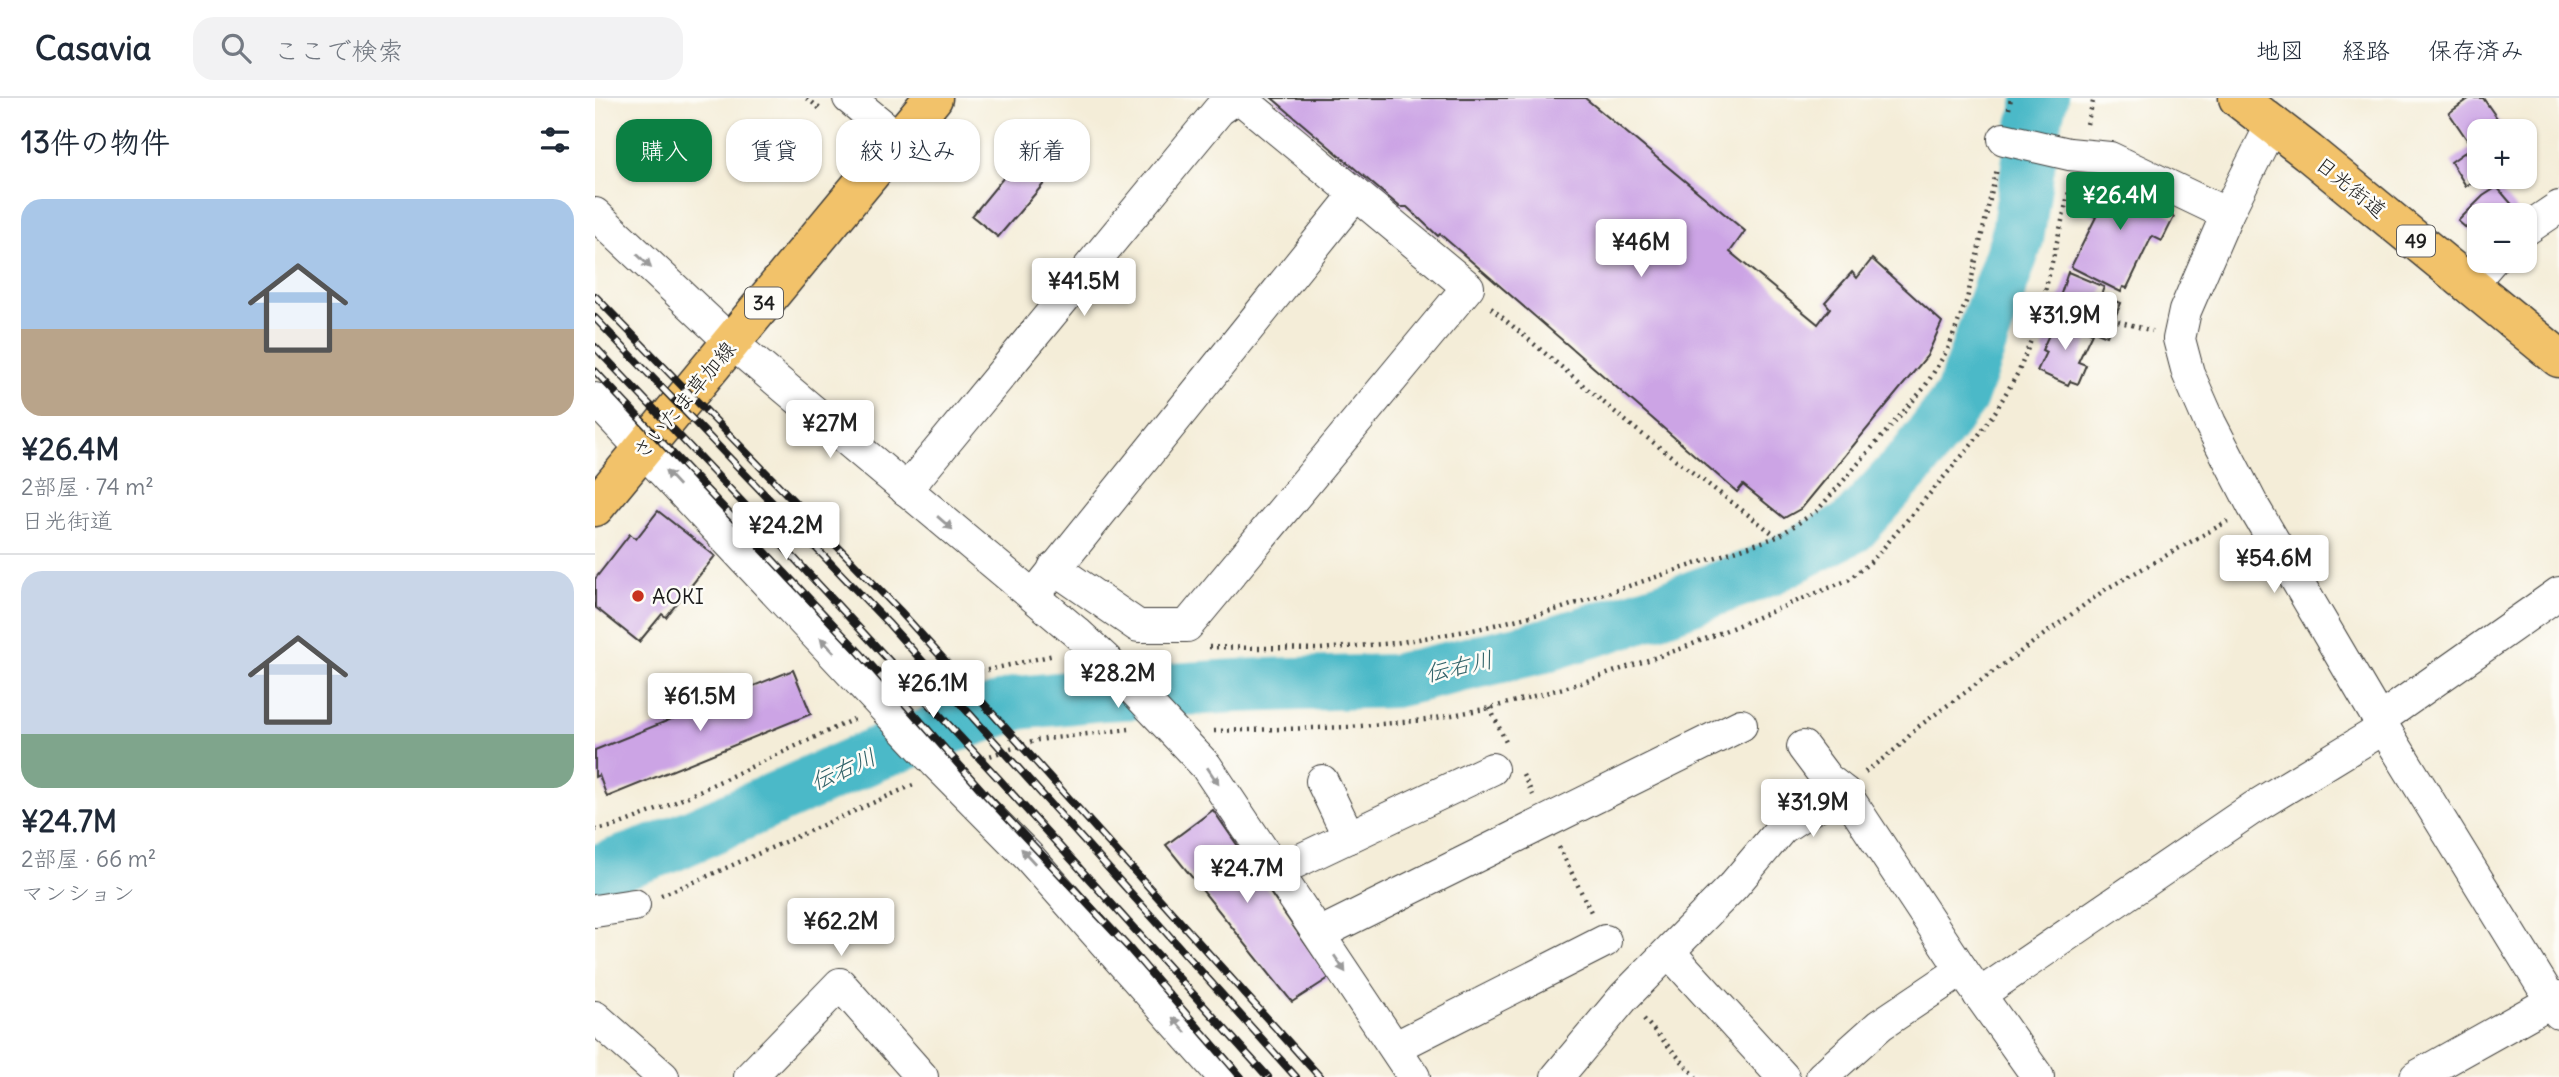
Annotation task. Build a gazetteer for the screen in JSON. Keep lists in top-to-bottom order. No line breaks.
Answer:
{"streets":{"main road":["日光街道","49","34","さいたま草加線"]},"water":["伝右川"],"places":["AOKI"],"page":{"header":"Casavia","search":"ここで検索","nav":["地図","経路","保存済み"],"heading":"13件の物件","map_buttons":["+","−"],"chip":["購入","賃貸","絞り込み","新着"],"price":["¥26.4M","¥46M","¥41.5M","¥31.9M","¥27M","¥24.2M","¥54.6M","¥28.2M","¥26.1M","¥61.5M","¥31.9M","¥24.7M","¥62.2M"],"list":[{"name":"¥26.4M","note":"2部屋 · 74 m² · 日光街道"},{"name":"¥24.7M","note":"2部屋 · 66 m² · マンション"}]}}
